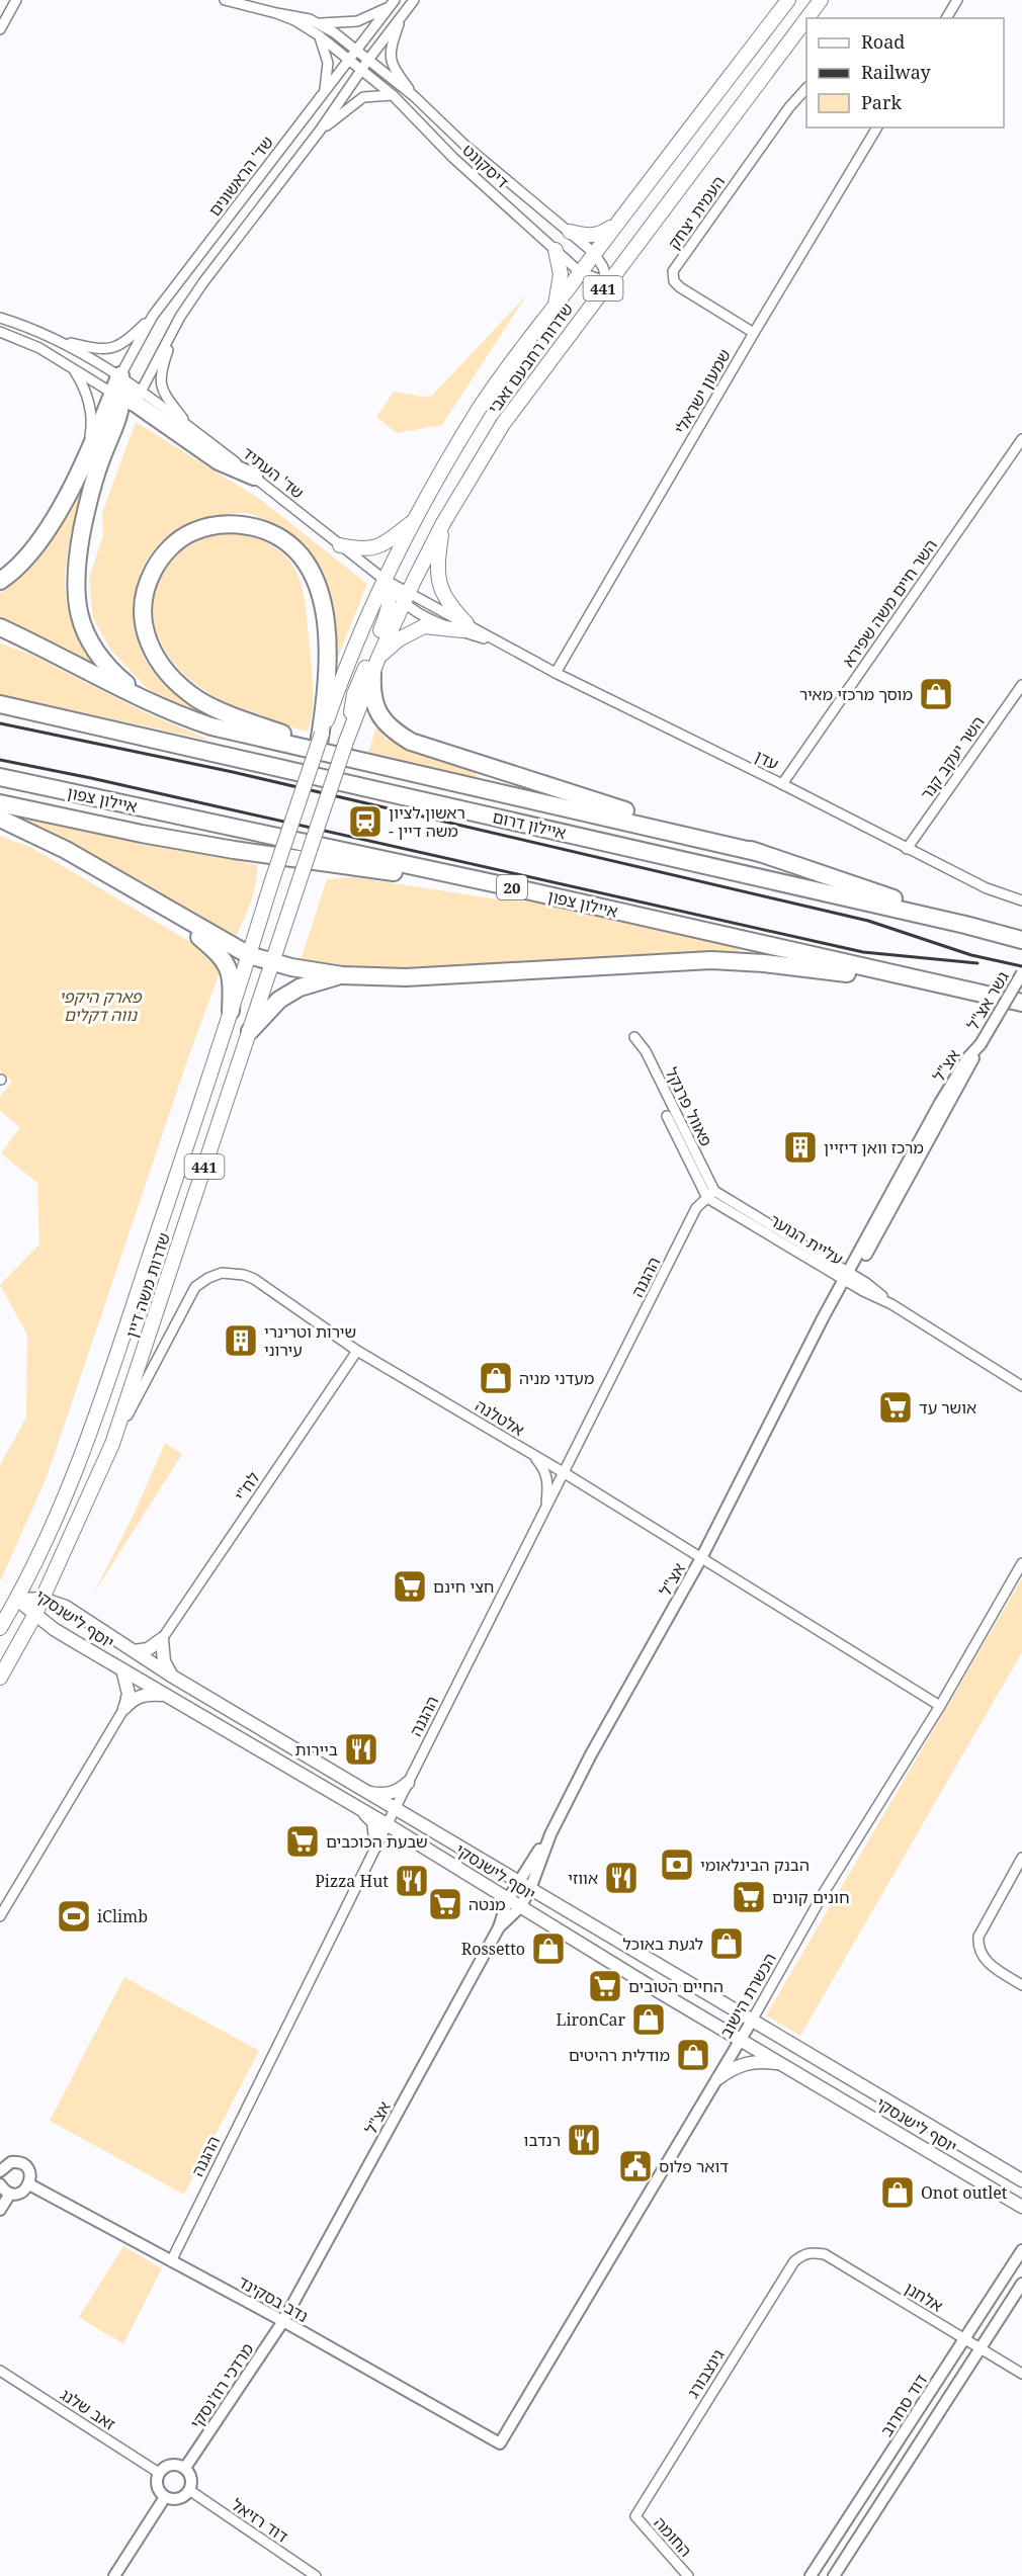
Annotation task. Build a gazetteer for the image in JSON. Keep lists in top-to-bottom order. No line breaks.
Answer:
{"streets":{"highway":["איילון צפון","איילון דרום","20"],"main road":["441","שדרות רחבעם זאבי","שדרות משה דיין","יוסף לישנסקי"],"street":["דיסקונט","שד' הראשונים","העמית יצחק","שמעון ישראלי","שד' העתיד","השר חיים משה שפירא","השר יעקב קנר","עדן","גשר אצ\"ל","אצ\"ל","פאוול פרנקל","עליית הנוער","ההגנה","אלטלנה","לח\"י","הכשרת הישוב","אלחנן","נדב בסקינד","גינצבורג","מרדכי רוז'נסקי","דוד סחרוב","זאב שלנג","דוד רזיאל","החומה"]},"crossings":[["דיסקונט","שד' הראשונים"],["דיסקונט","שדרות רחבעם זאבי"],["שד' הראשונים","שד' העתיד"],["העמית יצחק","שמעון ישראלי"],["441","שדרות רחבעם זאבי"],["441","שד' העתיד"],["441","עדן"],["441","שדרות משה דיין"],["שדרות רחבעם זאבי","שד' העתיד"],["שדרות רחבעם זאבי","עדן"],["שדרות רחבעם זאבי","שדרות משה דיין"],["שמעון ישראלי","עדן"],["שד' העתיד","עדן"],["השר חיים משה שפירא","עדן"],["השר יעקב קנר","עדן"],["גשר אצ\"ל","אצ\"ל"],["אצ\"ל","עליית הנוער"],["אצ\"ל","אלטלנה"],["אצ\"ל","יוסף לישנסקי"],["אצ\"ל","נדב בסקינד"],["אצ\"ל","מרדכי רוז'נסקי"],["פאוול פרנקל","עליית הנוער"],["פאוול פרנקל","ההגנה"],["עליית הנוער","ההגנה"],["ההגנה","אלטלנה"],["ההגנה","יוסף לישנסקי"],["ההגנה","נדב בסקינד"],["שדרות משה דיין","אלטלנה"],["שדרות משה דיין","יוסף לישנסקי"],["אלטלנה","לח\"י"],["אלטלנה","הכשרת הישוב"],["יוסף לישנסקי","הכשרת הישוב"],["הכשרת הישוב","נדב בסקינד"],["אלחנן","גינצבורג"],["אלחנן","דוד סחרוב"],["נדב בסקינד","מרדכי רוז'נסקי"],["גינצבורג","החומה"],["מרדכי רוז'נסקי","זאב שלנג"],["מרדכי רוז'נסקי","דוד רזיאל"],["זאב שלנג","דוד רזיאל"]],"parks":["פארק היקפי נווה דקלים"],"places":{"shop":["מוסך מרכזי מאיר","מעדני מניה","לגעת באוכל","Rossetto","LironCar","מודלית רהיטים","Onot outlet"],"station":["ראשון לציון - משה דיין"],"building":["מרכז וואן דיזיין","שירות וטרינרי עירוני"],"supermarket":["אושר עד","חצי חינם","שבעת הכוכבים","חונים קונים","מנטה","החיים הטובים"],"restaurant":["ביירות","אווזי","Pizza Hut","רנדבו"],"bank":["הבנק הבינלאומי"],"sports":["iClimb"],"public building":["דואר פלוס"]},"legend":["Road","Railway","Park"]}
